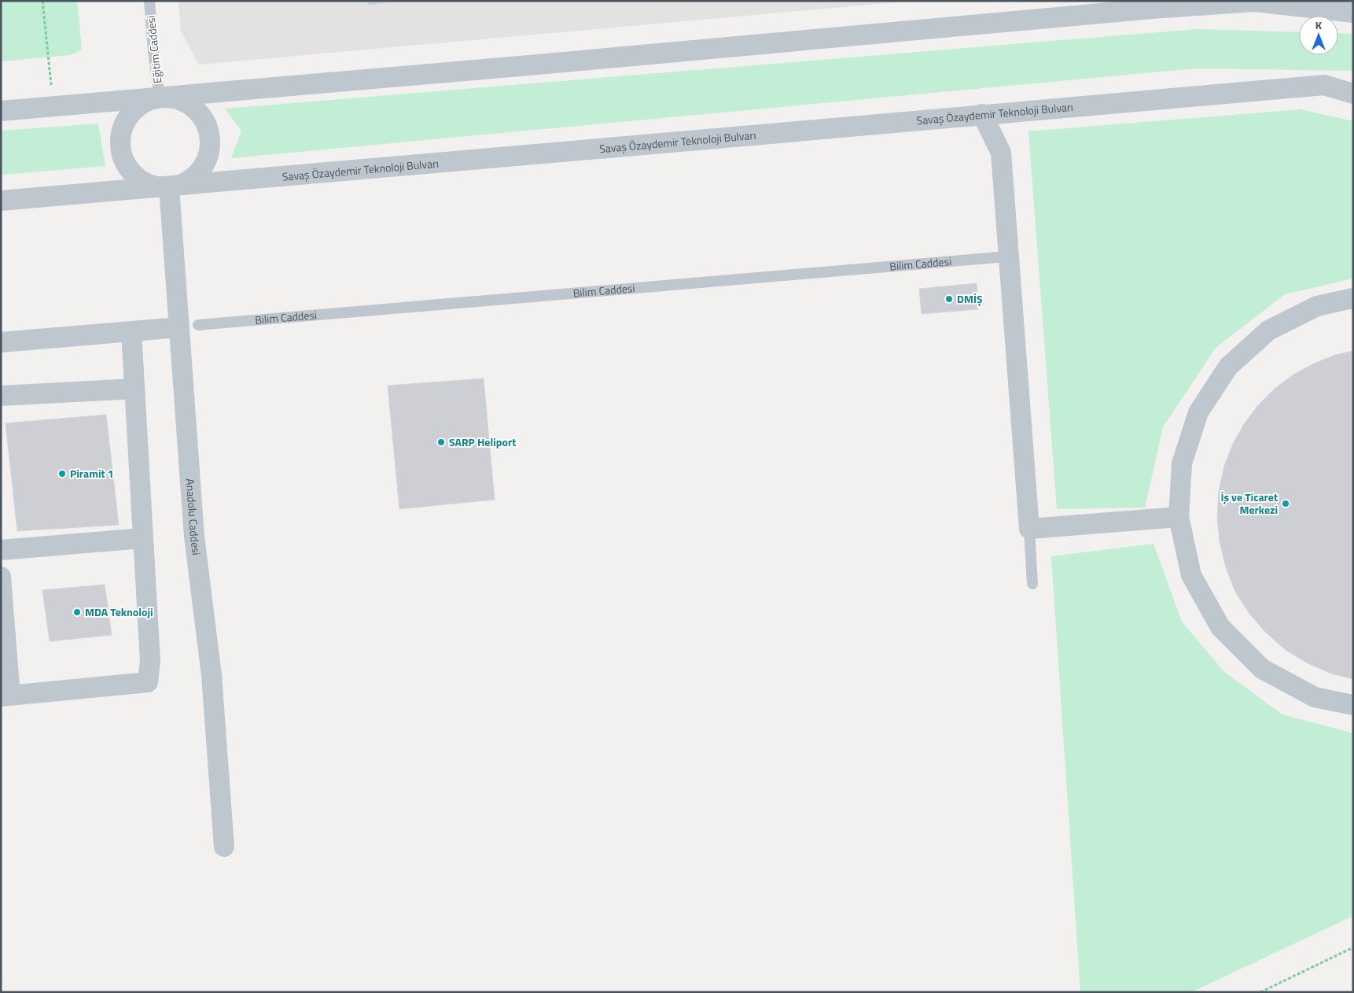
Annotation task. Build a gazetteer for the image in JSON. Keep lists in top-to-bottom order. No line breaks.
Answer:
{"streets":{"street":["Savaş Özaydemir Teknoloji Bulvarı","Bilim Caddesi","Anadolu Caddesi"],"lane":["Eğitim Caddesi"]},"crossings":[["Eğitim Caddesi","Savaş Özaydemir Teknoloji Bulvarı"],["Eğitim Caddesi","Anadolu Caddesi"],["Savaş Özaydemir Teknoloji Bulvarı","Anadolu Caddesi"],["Bilim Caddesi","Anadolu Caddesi"]],"places":["DMİŞ","SARP Heliport","Piramit 1","İş ve Ticaret Merkezi","MDA Teknoloji"],"north":"top"}
